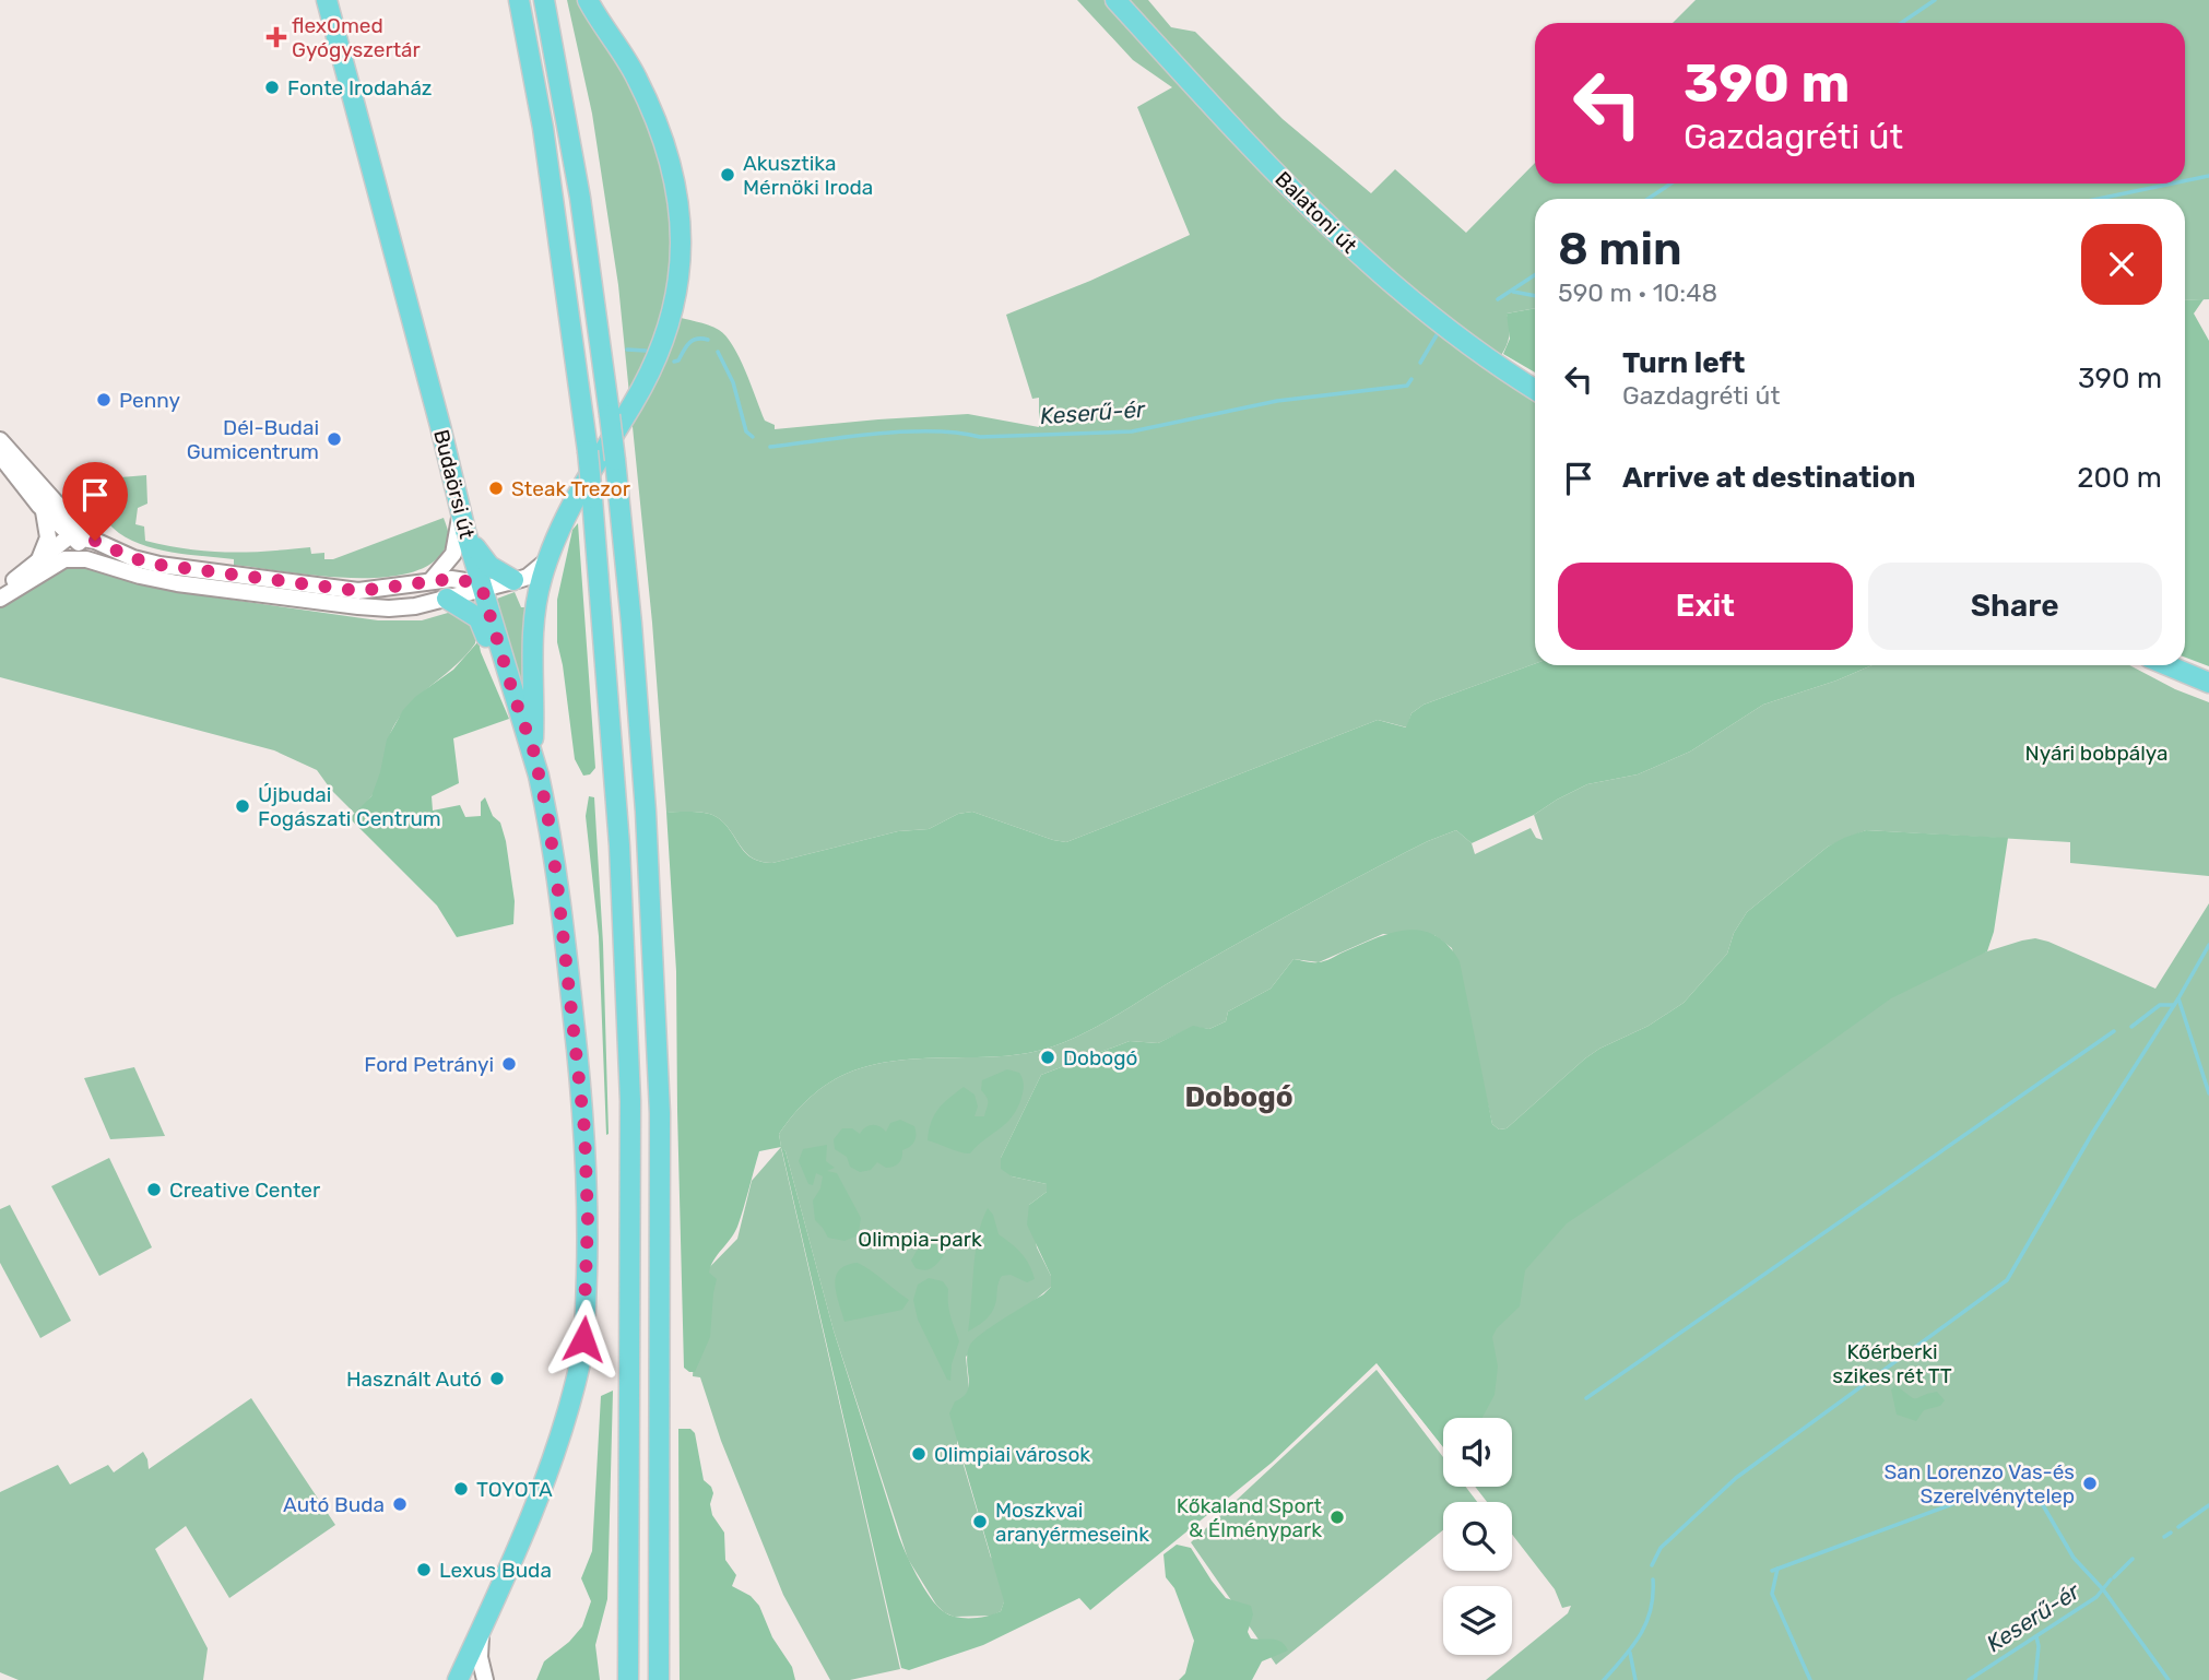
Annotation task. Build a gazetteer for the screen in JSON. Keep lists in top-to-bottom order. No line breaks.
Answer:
{"streets":{"main road":["Balatoni út","Budaörsi út"]},"districts":["Dobogó"],"water":["Keserű-ér"],"parks":["Nyári bobpálya","Olimpia-park","Kőérberki szikes rét TT"],"places":{"health":["flexOmed Gyógyszertár"],"other":["Fonte Irodaház","Akusztika Mérnöki Iroda","Penny","Dél-Budai Gumicentrum","Steak Trezor","Újbudai Fogászati Centrum","Dobogó","Ford Petrányi","Creative Center","Használt Autó","Olimpiai városok","San Lorenzo Vas-és Szerelvénytelep","TOYOTA","Autó Buda","Kőkaland Sport & Élménypark","Moszkvai aranyérmeseink","Lexus Buda"]},"page":{"turn":["390 m","Gazdagréti út"],"heading":["8 min","590 m · 10:48"],"list":[{"name":"Turn left","note":"Gazdagréti út","value":"390 m"},{"name":"Arrive at destination","value":"200 m"}],"buttons":["Exit","Share"]}}
